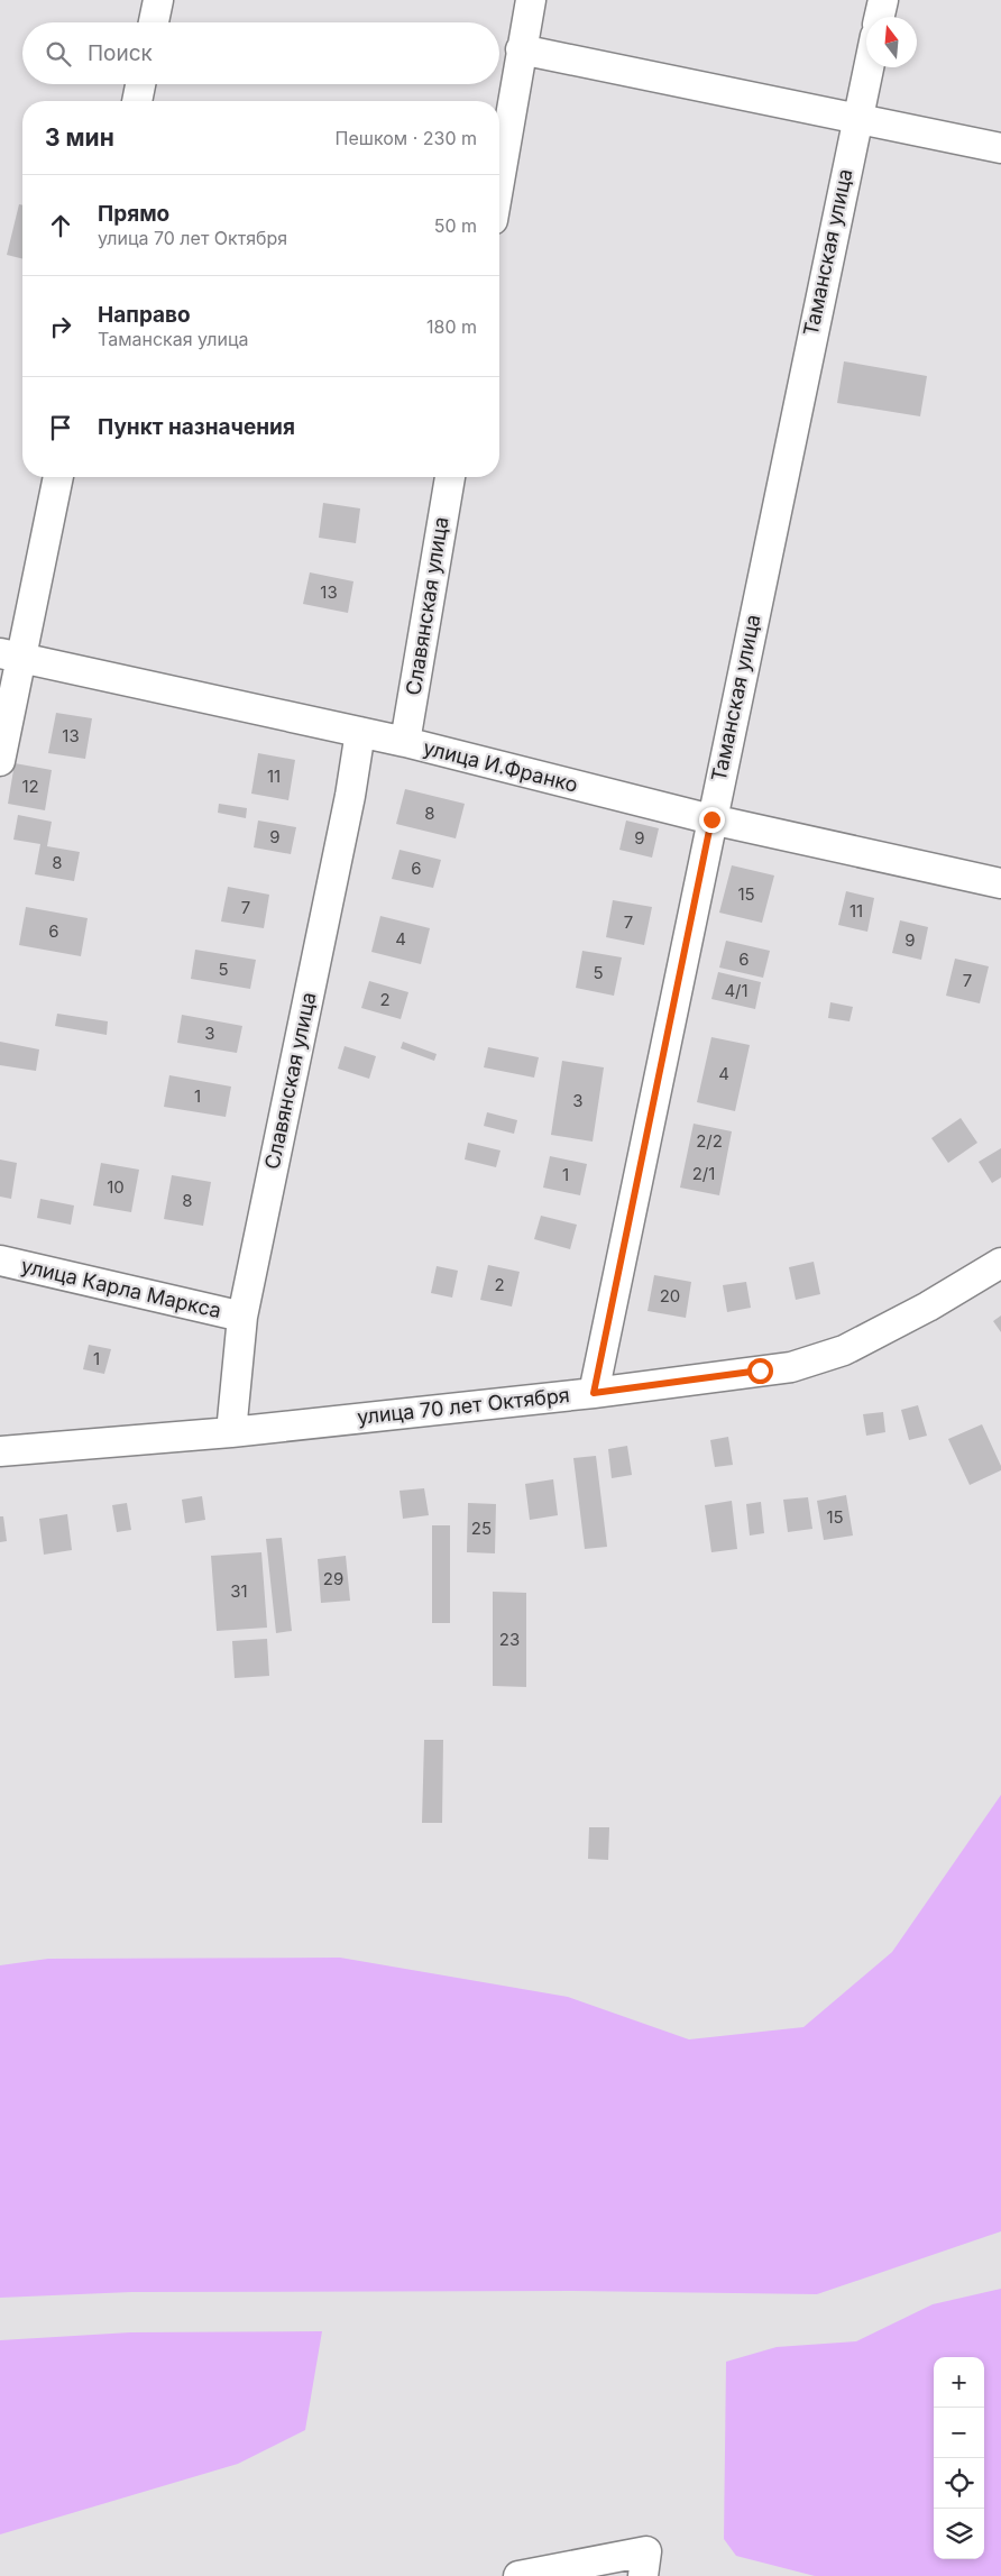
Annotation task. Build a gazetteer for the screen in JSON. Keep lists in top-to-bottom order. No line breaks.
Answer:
{"streets":{"street":["Таманская улица","Славянская улица","улица И.Франко","улица Карла Маркса","улица 70 лет Октября"]},"crossings":[["Таманская улица","улица И.Франко"],["Таманская улица","улица 70 лет Октября"],["Славянская улица","улица И.Франко"],["Славянская улица","улица Карла Маркса"],["Славянская улица","улица 70 лет Октября"]],"house_numbers":["13","13","11","12","8","9","9","8","6","15","7","11","7","6","4","9","6","5","5","7","4/1","2","3","4","1","3","2/2","2/1","1","10","8","2","20","1","15","25","29","31","23"],"north":"top","page":{"search":"Поиск","heading":["3 мин","Пешком · 230 m"],"list":[["Прямо","улица 70 лет Октября","50 m"],["Направо","Таманская улица","180 m"],"Пункт назначения"],"map_buttons":["+","−"]}}
